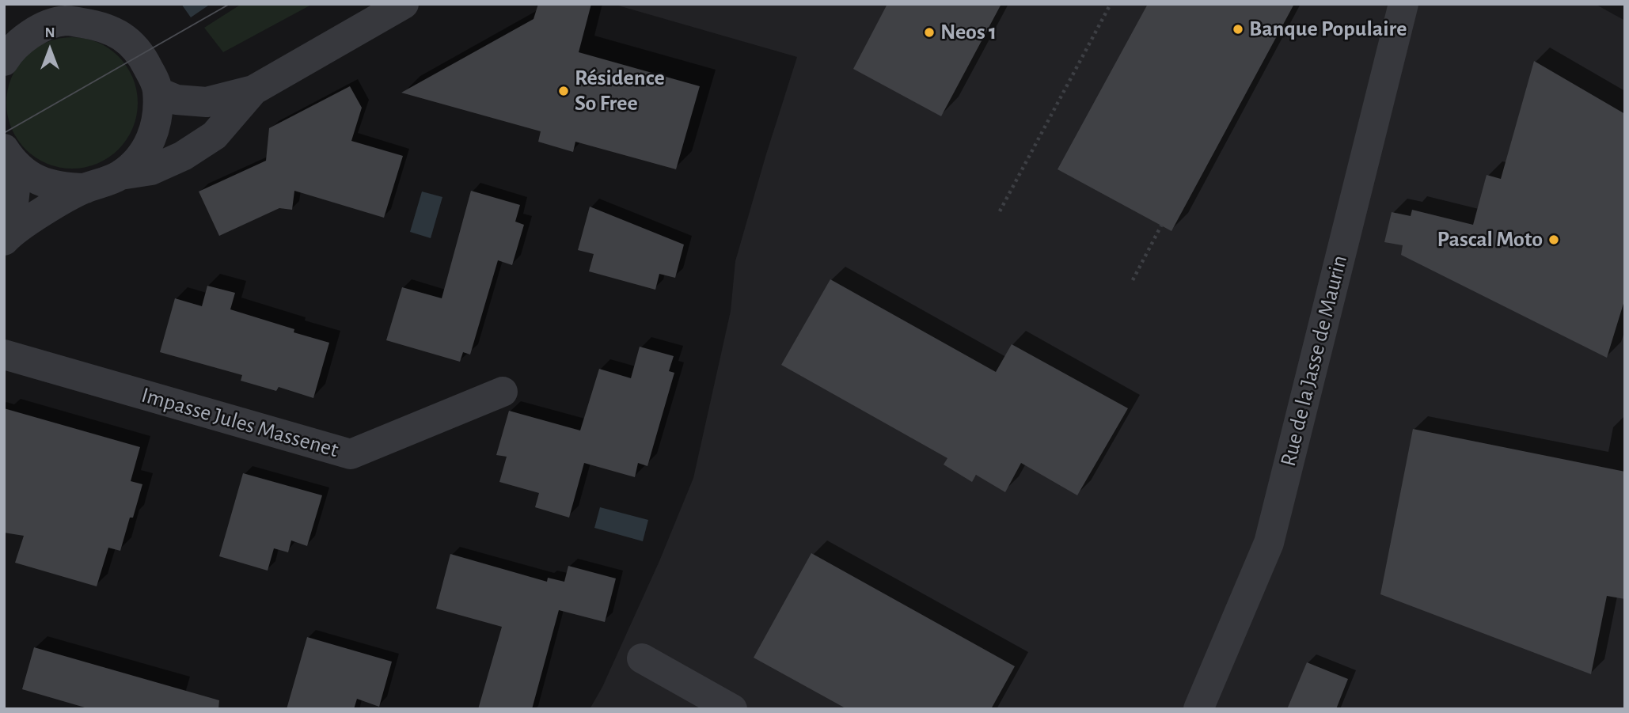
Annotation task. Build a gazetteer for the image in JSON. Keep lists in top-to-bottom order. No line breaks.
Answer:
{"streets":{"street":["Rue de la Jasse de Maurin","Impasse Jules Massenet"]},"places":["Banque Populaire","Neos 1","Résidence So Free","Pascal Moto"],"north":"top"}
